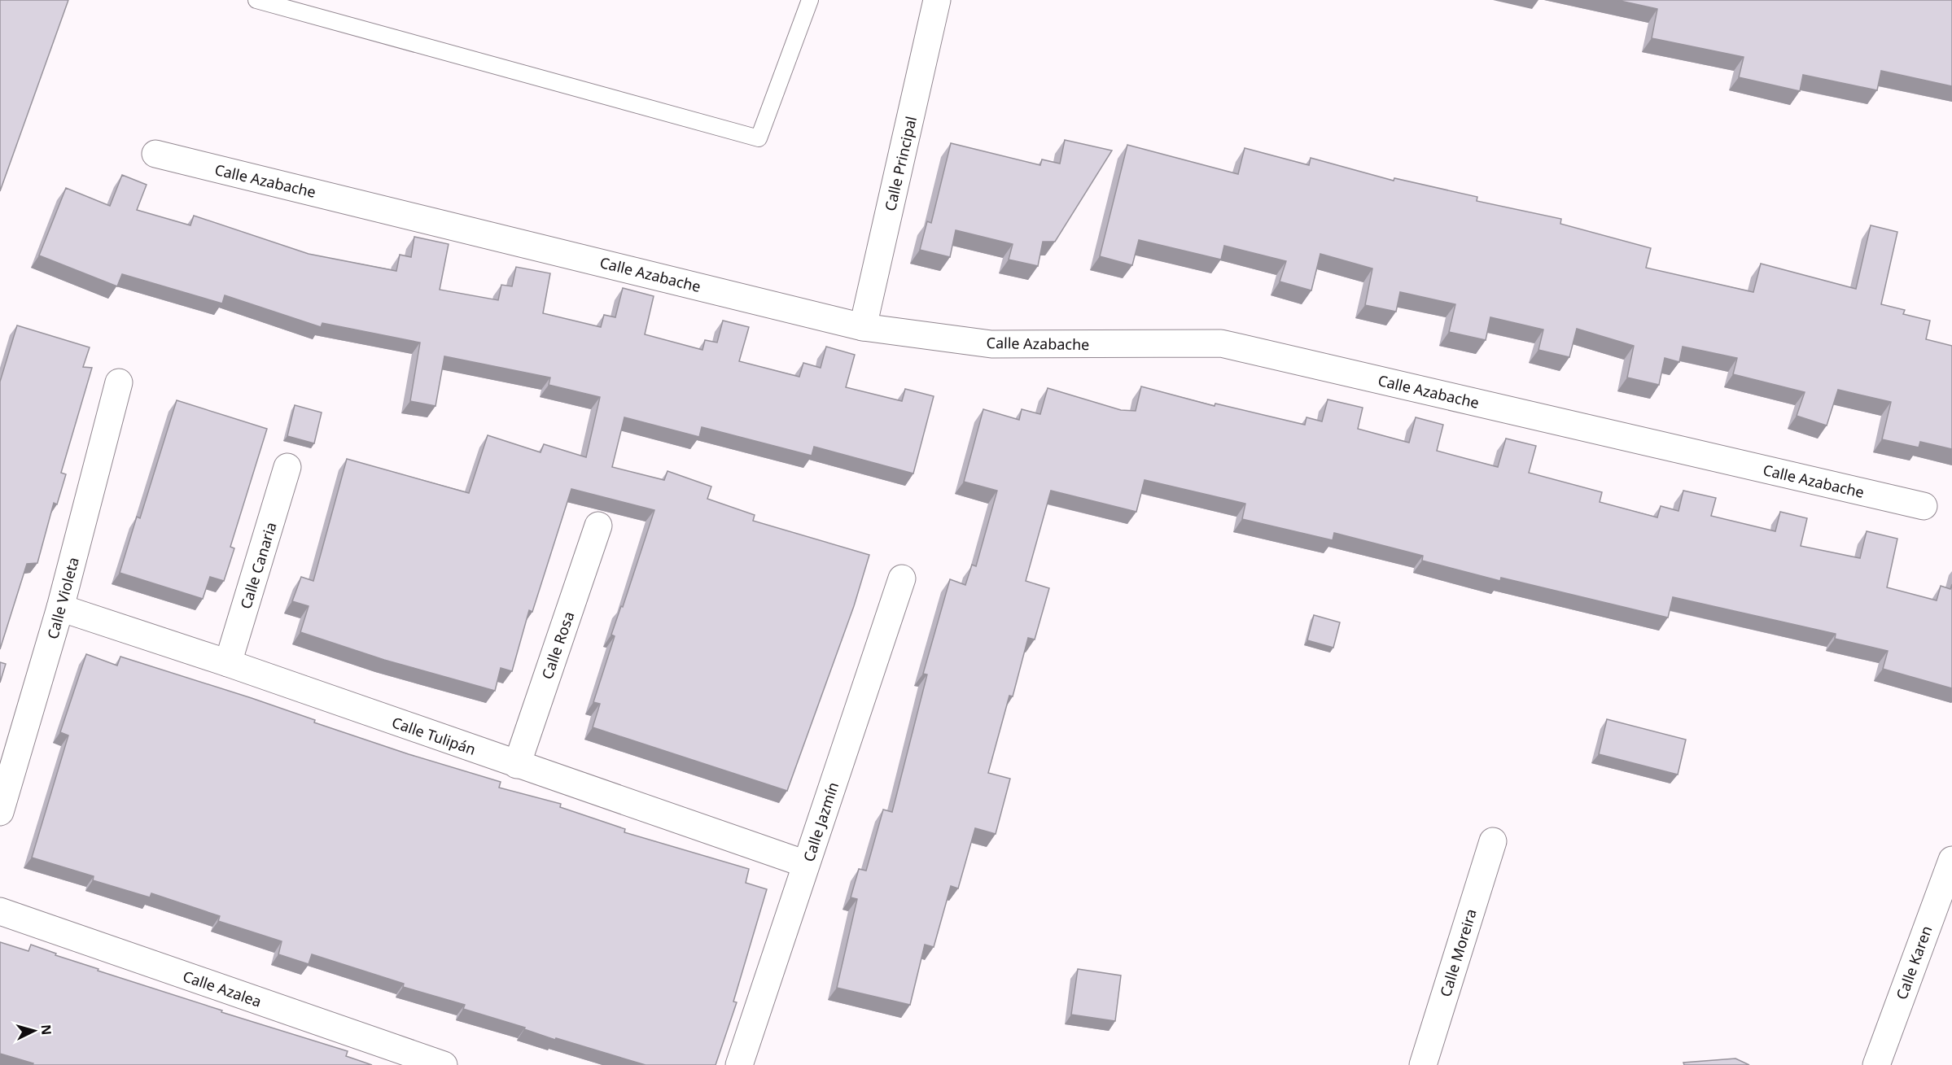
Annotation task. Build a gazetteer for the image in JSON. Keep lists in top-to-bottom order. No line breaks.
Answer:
{"streets":{"street":["Calle Principal","Calle Azabache","Calle Canaria","Calle Violeta","Calle Rosa","Calle Tulipán","Calle Jazmín","Calle Moreira","Calle Karen","Calle Azalea"]},"crossings":[["Calle Principal","Calle Azabache"],["Calle Canaria","Calle Tulipán"],["Calle Violeta","Calle Tulipán"],["Calle Rosa","Calle Tulipán"],["Calle Tulipán","Calle Jazmín"]],"north":"right"}
